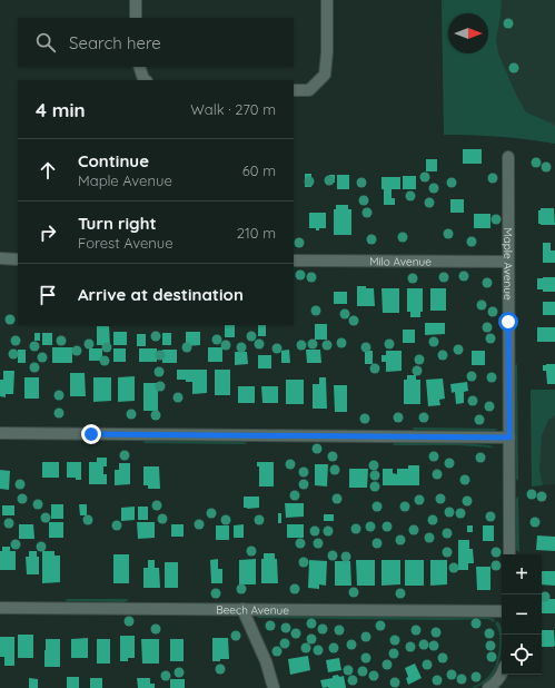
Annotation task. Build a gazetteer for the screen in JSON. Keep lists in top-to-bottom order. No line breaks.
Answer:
{"streets":{"street":["Milo Avenue","Maple Avenue","Beech Avenue"]},"crossings":[["Milo Avenue","Maple Avenue"]],"north":"right","page":{"search":"Search here","heading":["4 min","Walk · 270 m"],"list":[["Continue","Maple Avenue","60 m"],["Turn right","Forest Avenue","210 m"],"Arrive at destination"],"map_buttons":["+","−"]}}
